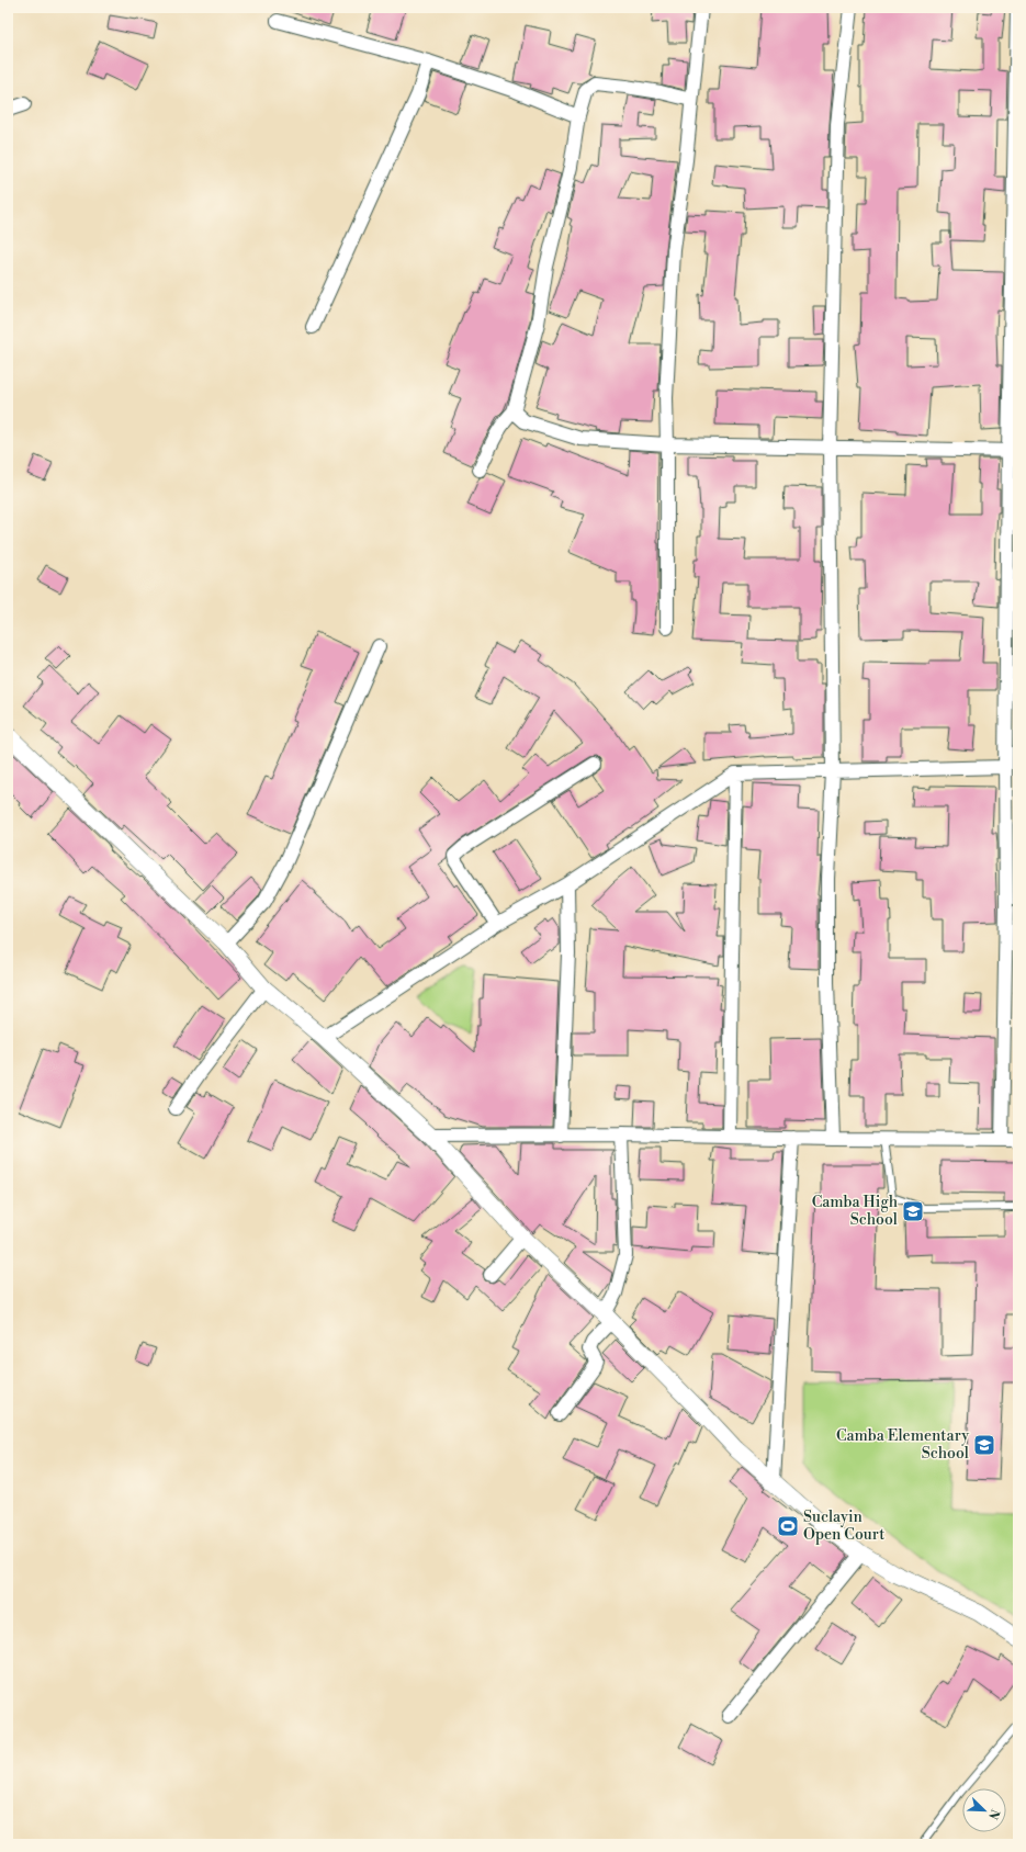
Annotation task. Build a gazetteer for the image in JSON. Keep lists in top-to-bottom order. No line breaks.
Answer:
{"places":{"school or university":["Camba High School","Camba Elementary School"],"sports":["Suclayin Open Court"]},"north":"bottom right"}
